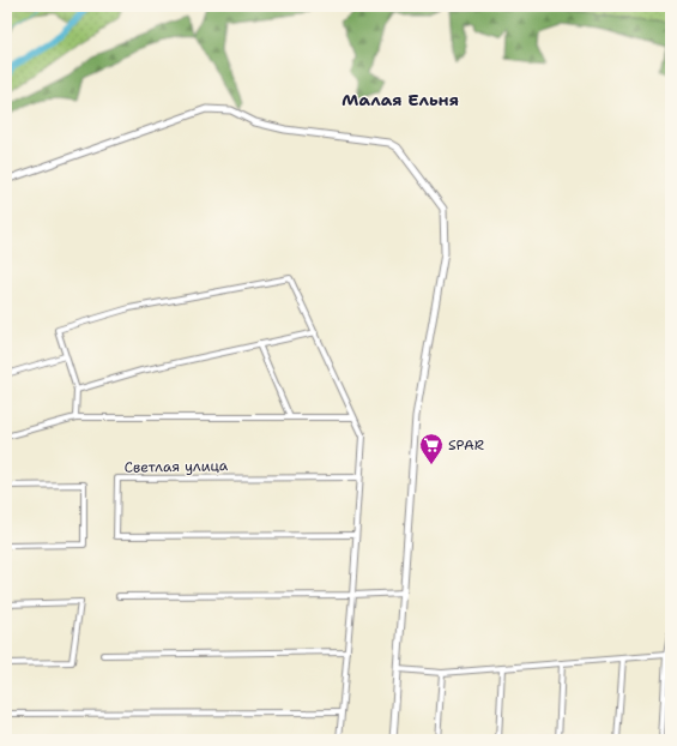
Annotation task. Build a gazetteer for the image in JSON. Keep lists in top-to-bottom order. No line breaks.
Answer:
{"streets":{"street":["Светлая улица"]},"districts":["Малая Ельня"],"places":{"supermarket":["SPAR"]}}
